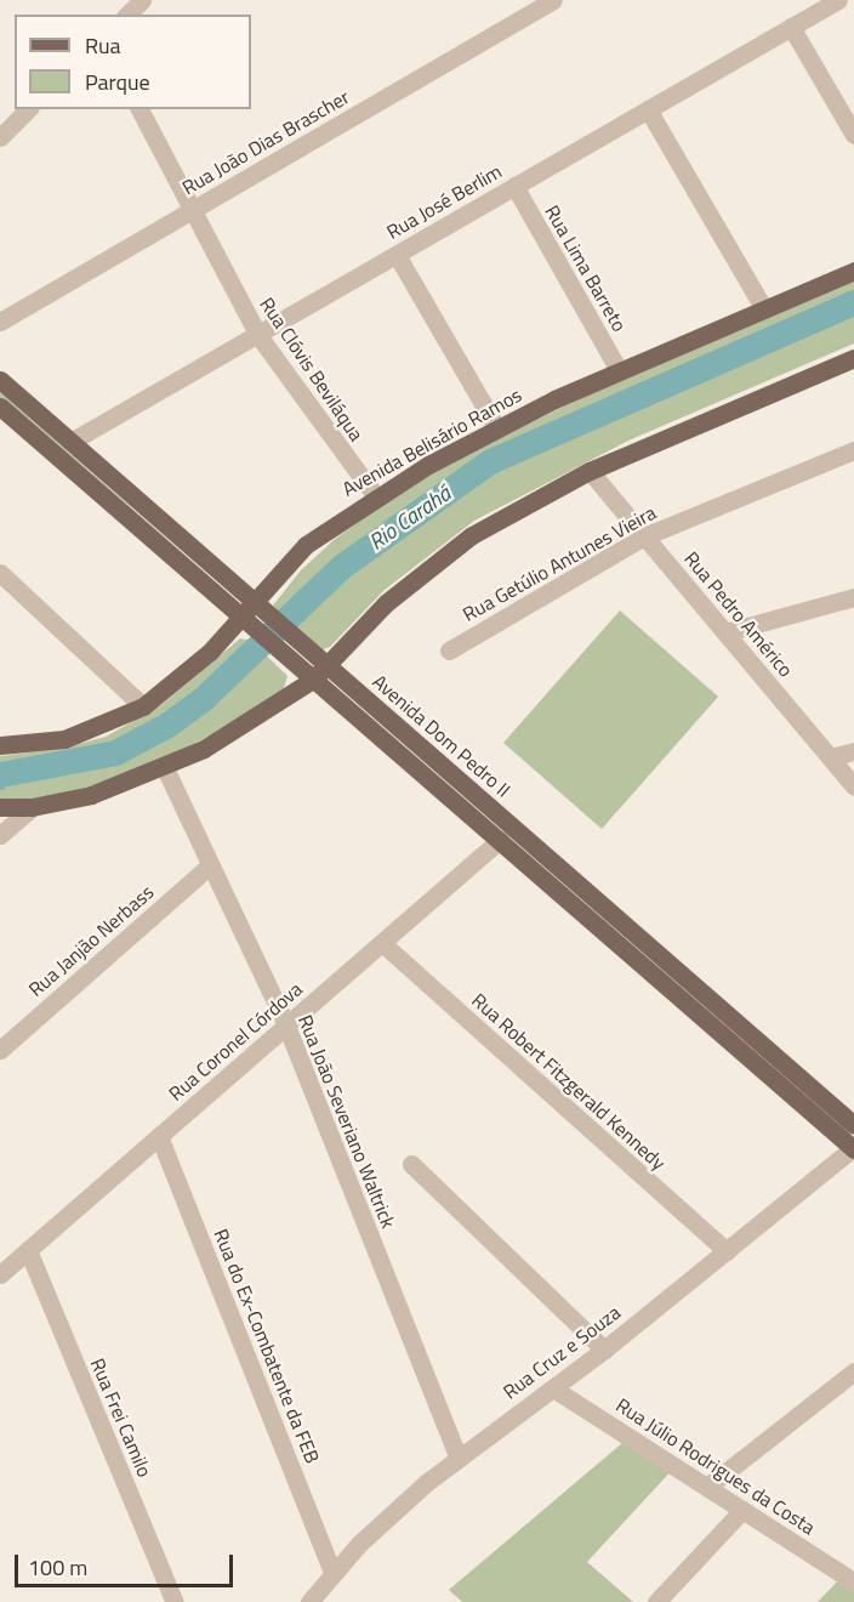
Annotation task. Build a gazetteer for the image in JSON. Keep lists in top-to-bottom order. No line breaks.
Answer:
{"streets":{"main road":["Avenida Belisário Ramos","Avenida Dom Pedro II"],"street":["Rua João Dias Brascher","Rua José Berlim","Rua Lima Barreto","Rua Clóvis Beviláqua","Rua Getúlio Antunes Vieira","Rua Pedro Américo","Rua Janjão Nerbass","Rua Coronel Córdova","Rua Robert Fitzgerald Kennedy","Rua João Severiano Waltrick","Rua do Ex-Combatente da FEB","Rua Cruz e Souza","Rua Frei Camilo","Rua Júlio Rodrigues da Costa"]},"crossings":[["Rua João Dias Brascher","Rua Clóvis Beviláqua"],["Rua José Berlim","Rua Lima Barreto"],["Rua José Berlim","Rua Clóvis Beviláqua"],["Rua José Berlim","Avenida Dom Pedro II"],["Rua Lima Barreto","Avenida Belisário Ramos"],["Rua Clóvis Beviláqua","Avenida Belisário Ramos"],["Avenida Belisário Ramos","Avenida Dom Pedro II"],["Rua Getúlio Antunes Vieira","Rua Pedro Américo"],["Avenida Dom Pedro II","Rua Coronel Córdova"],["Avenida Dom Pedro II","Rua Cruz e Souza"],["Rua Janjão Nerbass","Rua João Severiano Waltrick"],["Rua Coronel Córdova","Rua Robert Fitzgerald Kennedy"],["Rua Coronel Córdova","Rua João Severiano Waltrick"],["Rua Coronel Córdova","Rua do Ex-Combatente da FEB"],["Rua Coronel Córdova","Rua Frei Camilo"],["Rua Robert Fitzgerald Kennedy","Rua Cruz e Souza"],["Rua João Severiano Waltrick","Rua Cruz e Souza"],["Rua do Ex-Combatente da FEB","Rua Cruz e Souza"],["Rua Cruz e Souza","Rua Júlio Rodrigues da Costa"]],"water":["Rio Carahá"],"legend":["Rua","Parque"],"scale_bar":"100 m"}
